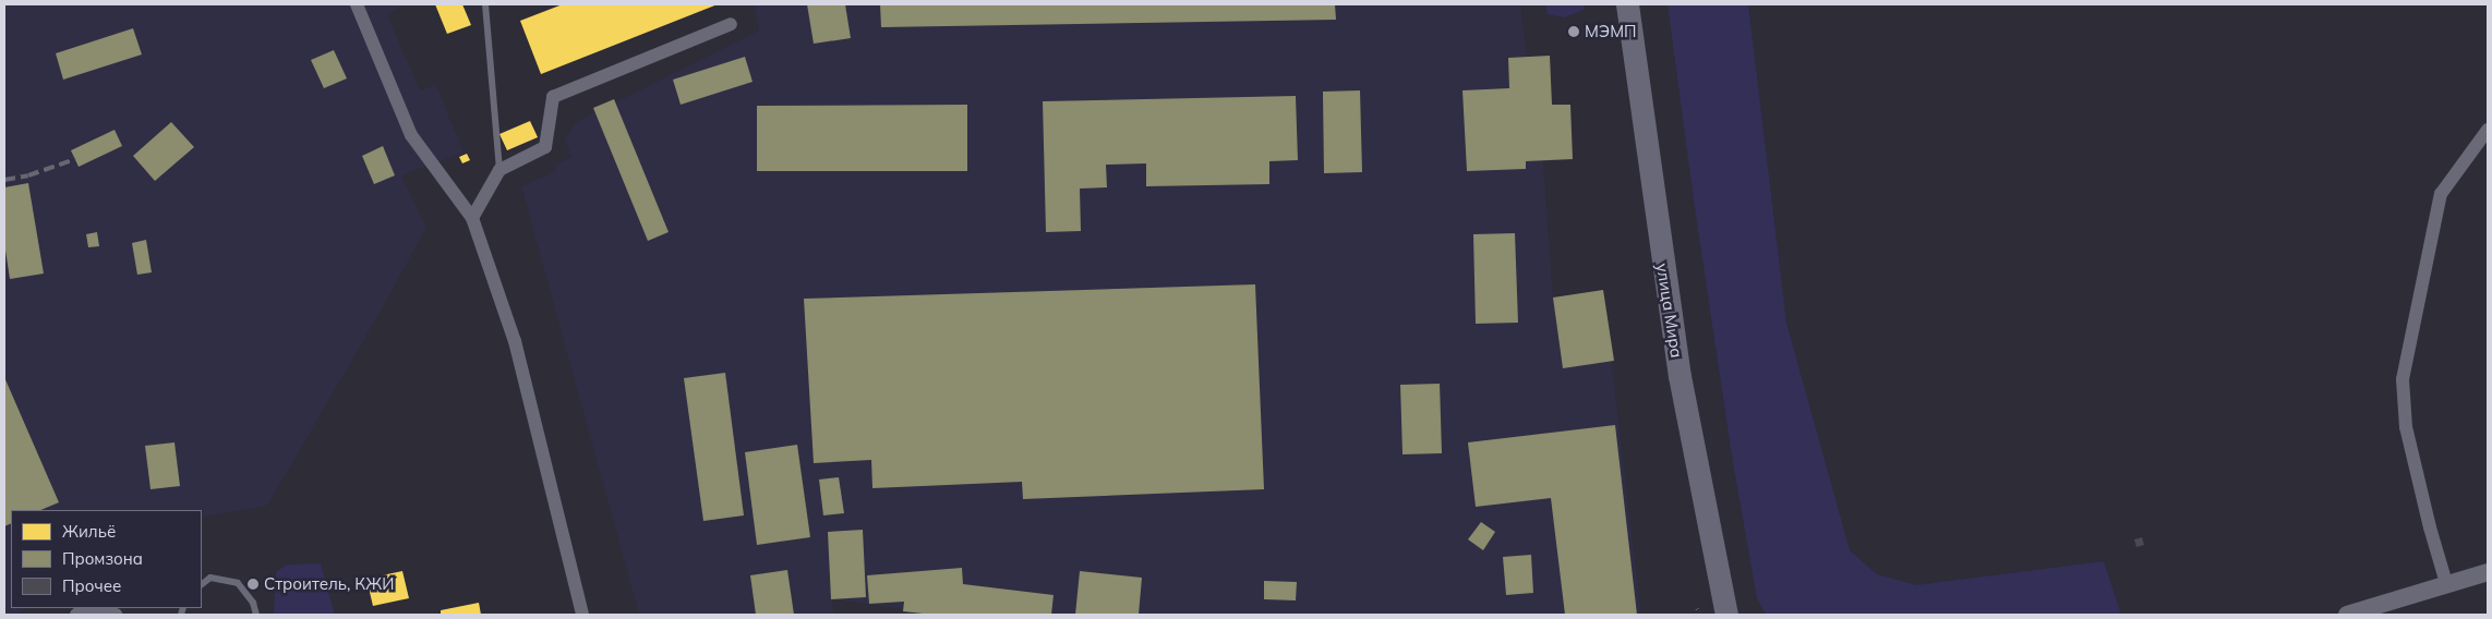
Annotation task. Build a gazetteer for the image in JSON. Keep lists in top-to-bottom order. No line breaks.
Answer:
{"streets":{"main road":["улица Мира"]},"places":["МЭМП","Строитель, КЖИ"],"legend":["Жильё","Промзона","Прочее"]}
